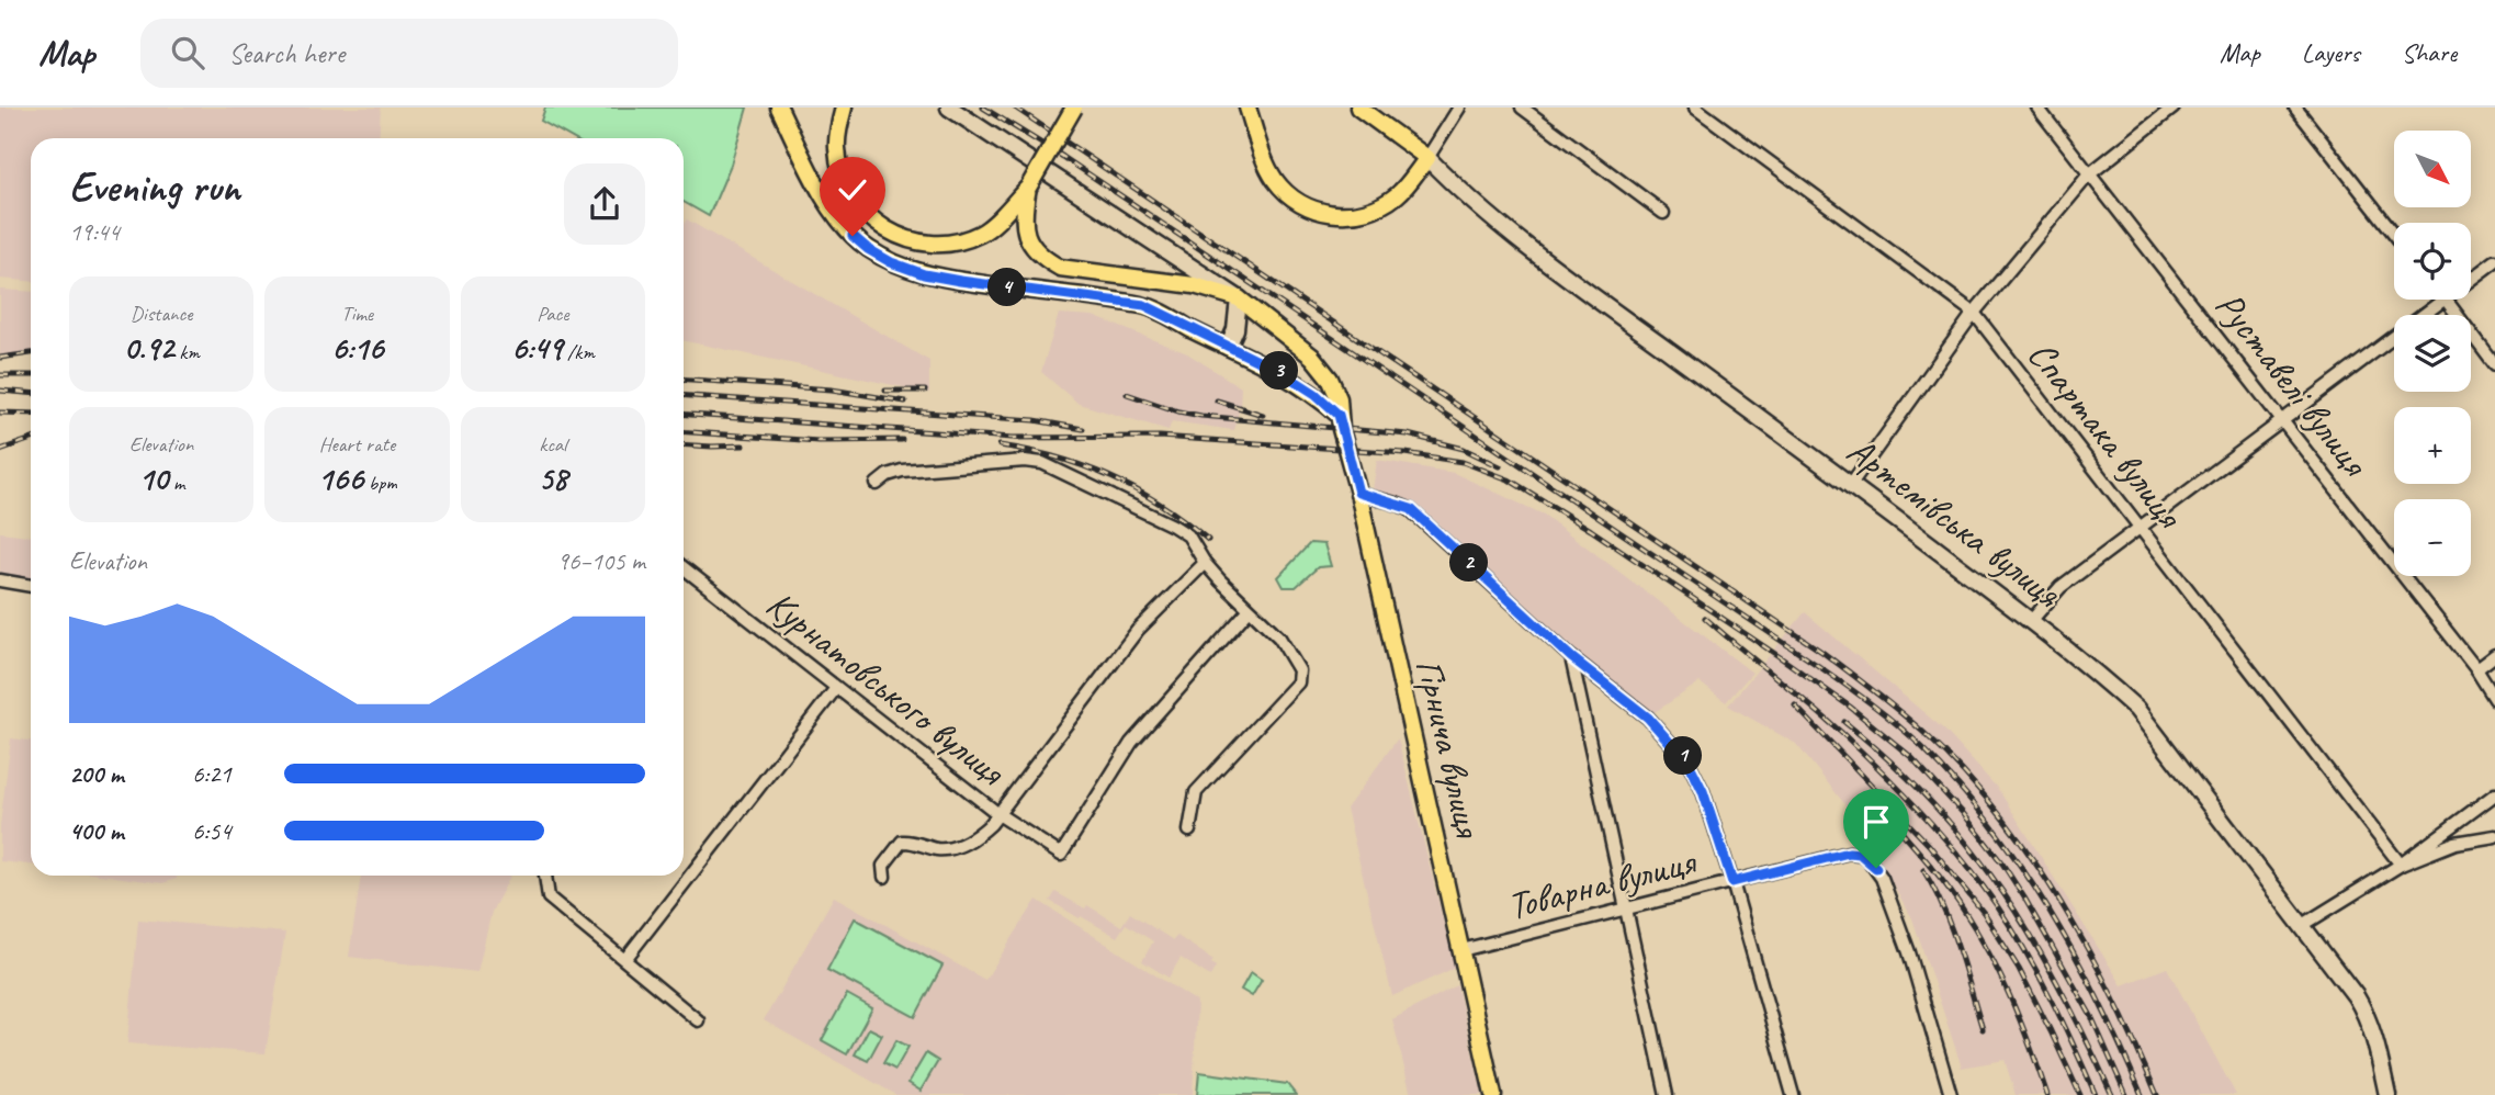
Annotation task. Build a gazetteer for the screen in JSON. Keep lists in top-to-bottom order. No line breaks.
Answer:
{"streets":{"main road":["Артемівська вулиця","Гірнича вулиця"],"street":["Руставелі вулиця","Спартака вулиця","Курнатовського вулиця","Товарна вулиця"]},"crossings":[["Гірнича вулиця","Товарна вулиця"]],"north":"bottom right","page":{"header":"Map","search":"Search here","nav":["Map","Layers","Share"],"map_buttons":["+","−"],"heading":["Evening run","19:44"],"pins":["4","3","2","1"],"stats":[["Distance","0.92 km"],["Time","6:16"],["Pace","6:49 /km"],["Elevation","10 m"],["Heart rate","166 bpm"],["kcal","58"]],"chart":["Elevation","96–105 m"],"list":[{"name":"200 m","note":"6:21"},{"name":"400 m","note":"6:54"}]}}
